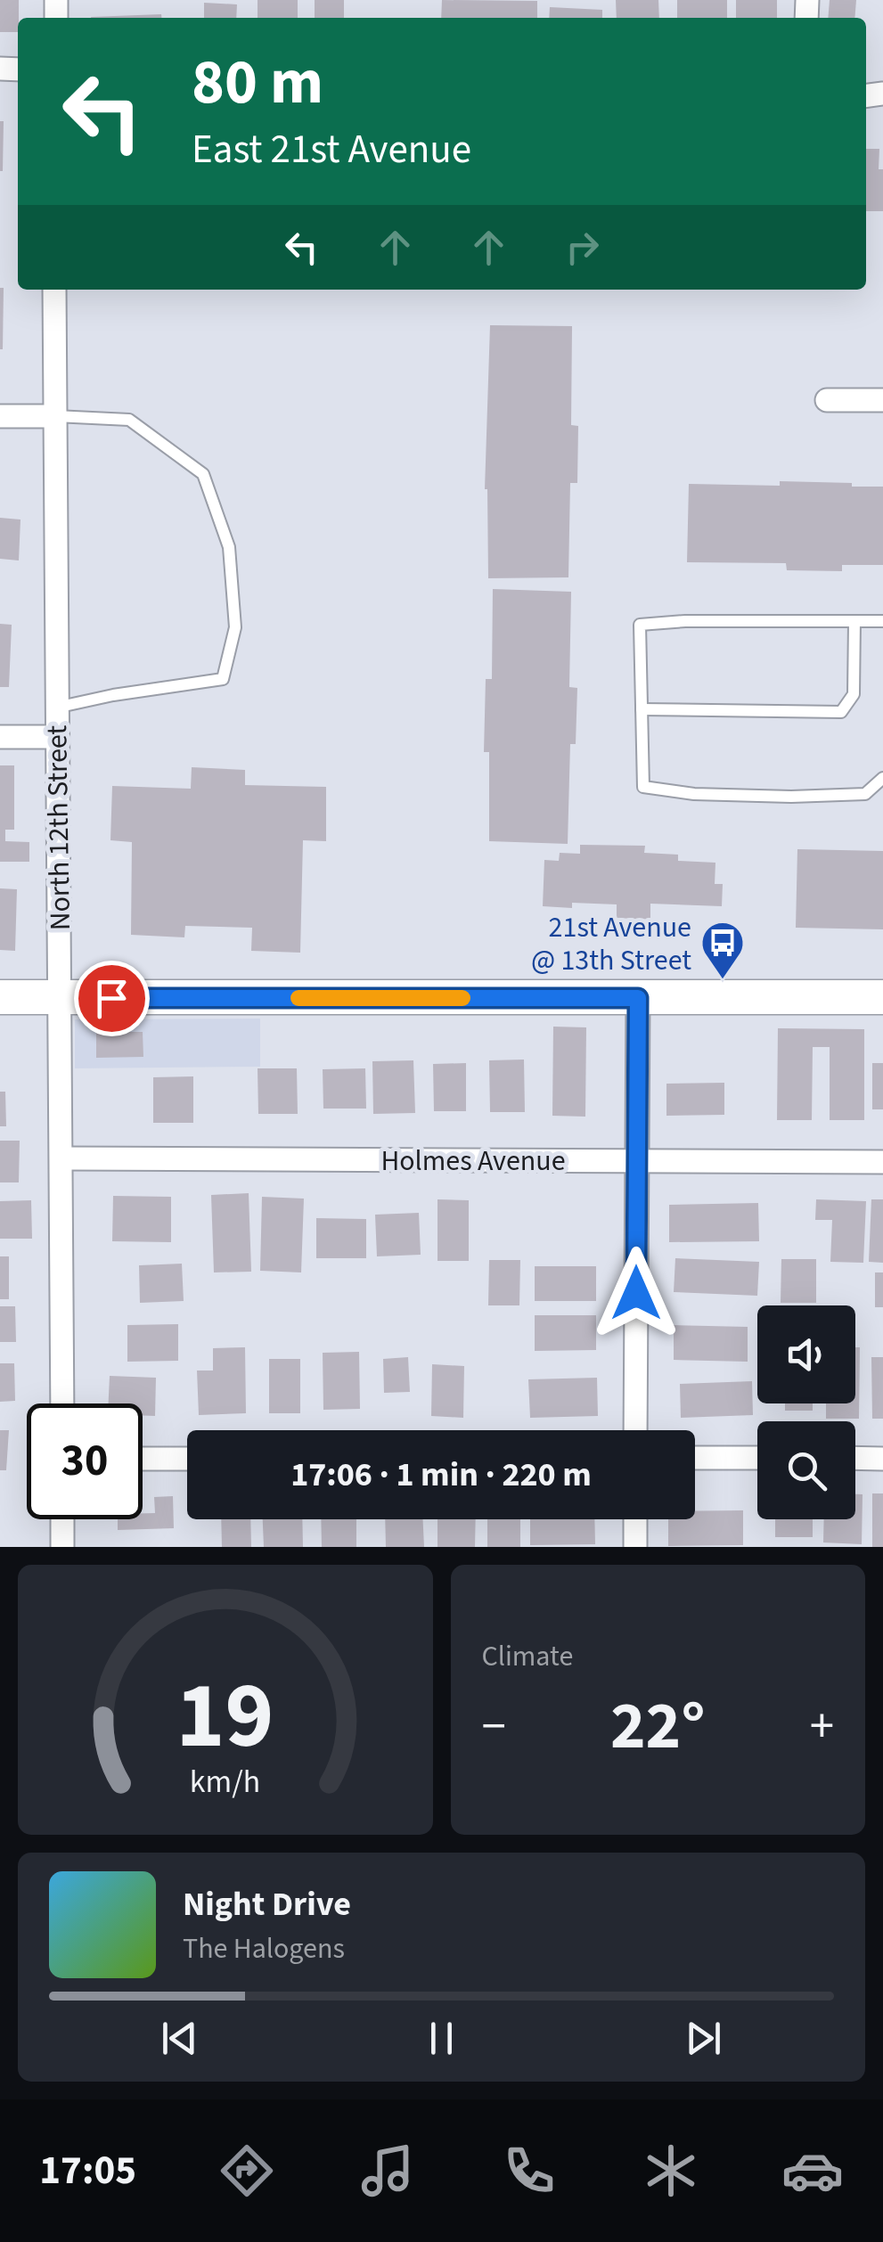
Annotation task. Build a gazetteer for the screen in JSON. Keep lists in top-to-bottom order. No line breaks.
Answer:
{"streets":{"street":["North 12th Street","Holmes Avenue"]},"crossings":[["North 12th Street","Holmes Avenue"]],"places":{"bus stop":["21st Avenue @ 13th Street"]},"page":{"turn":["80 m","East 21st Avenue"],"limit":"30","trip":"17:06 · 1 min · 220 m","tile":"Climate","heat":["−","22°","+"],"song":["Night Drive","The Halogens"],"tabs":"17:05","gauge":["19","km/h"]}}
